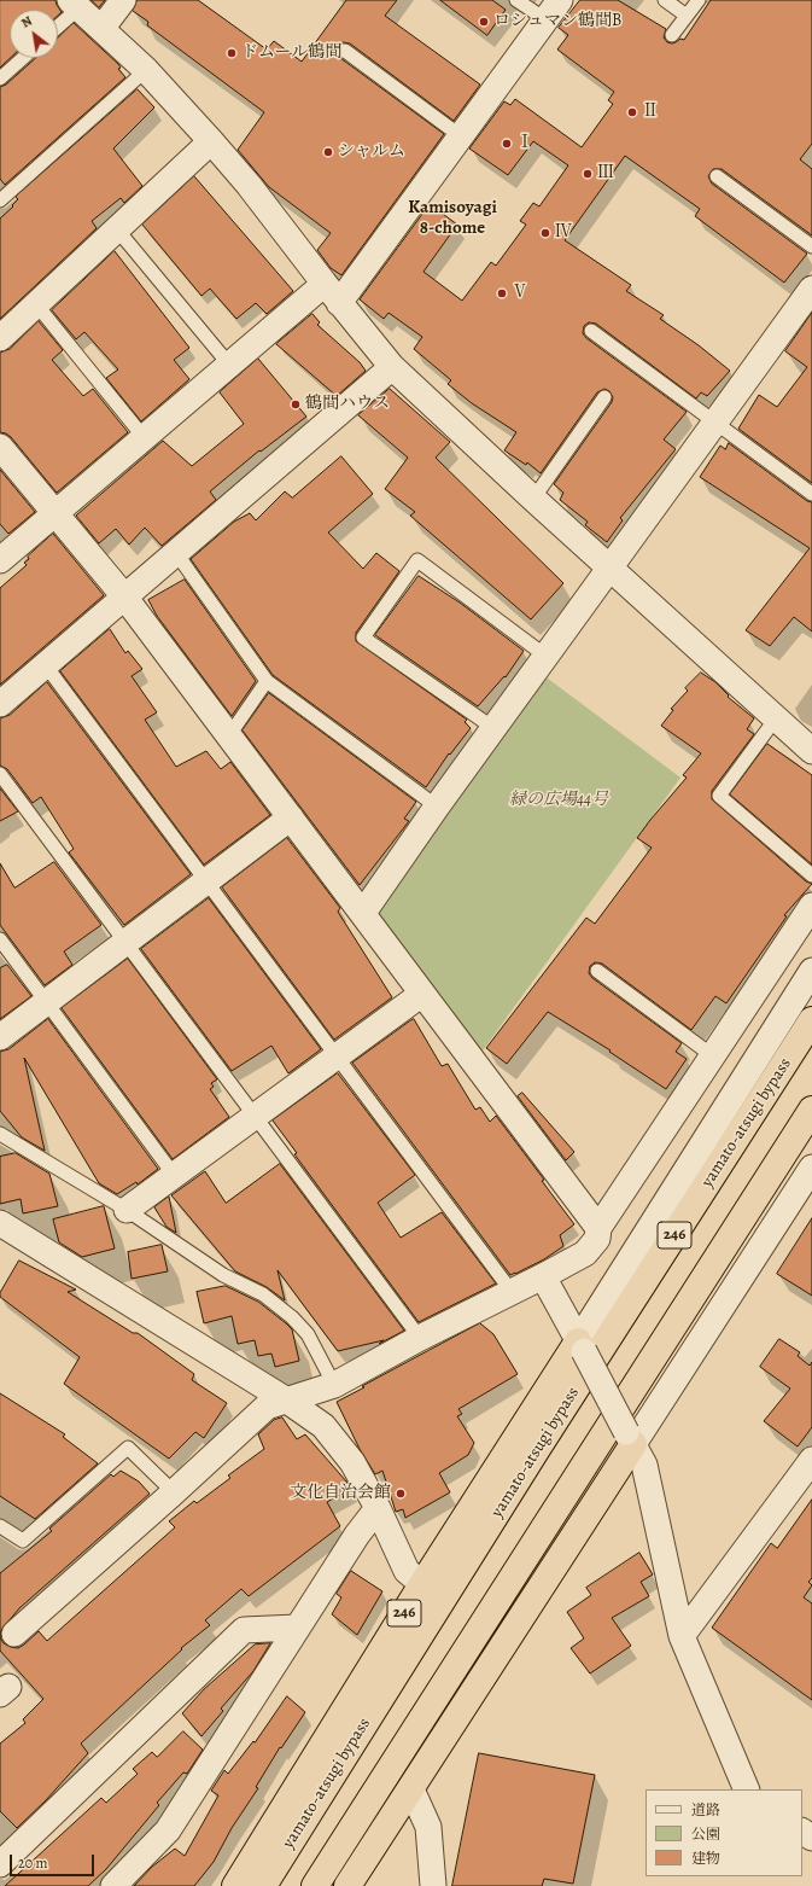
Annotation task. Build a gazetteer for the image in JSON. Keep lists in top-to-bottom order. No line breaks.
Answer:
{"streets":{"highway":["yamato-atsugi bypass","246"]},"districts":["Kamisoyagi 8-chome"],"parks":["緑の広場44号"],"places":["ロシュマン鶴間B","ドムール鶴間","Ⅱ","Ⅰ","シャルム","Ⅲ","Ⅳ","Ⅴ","鶴間ハウス","文化自治会館"],"legend":["道路","公園","建物"],"scale_bar":"20 m","north":"top left"}
